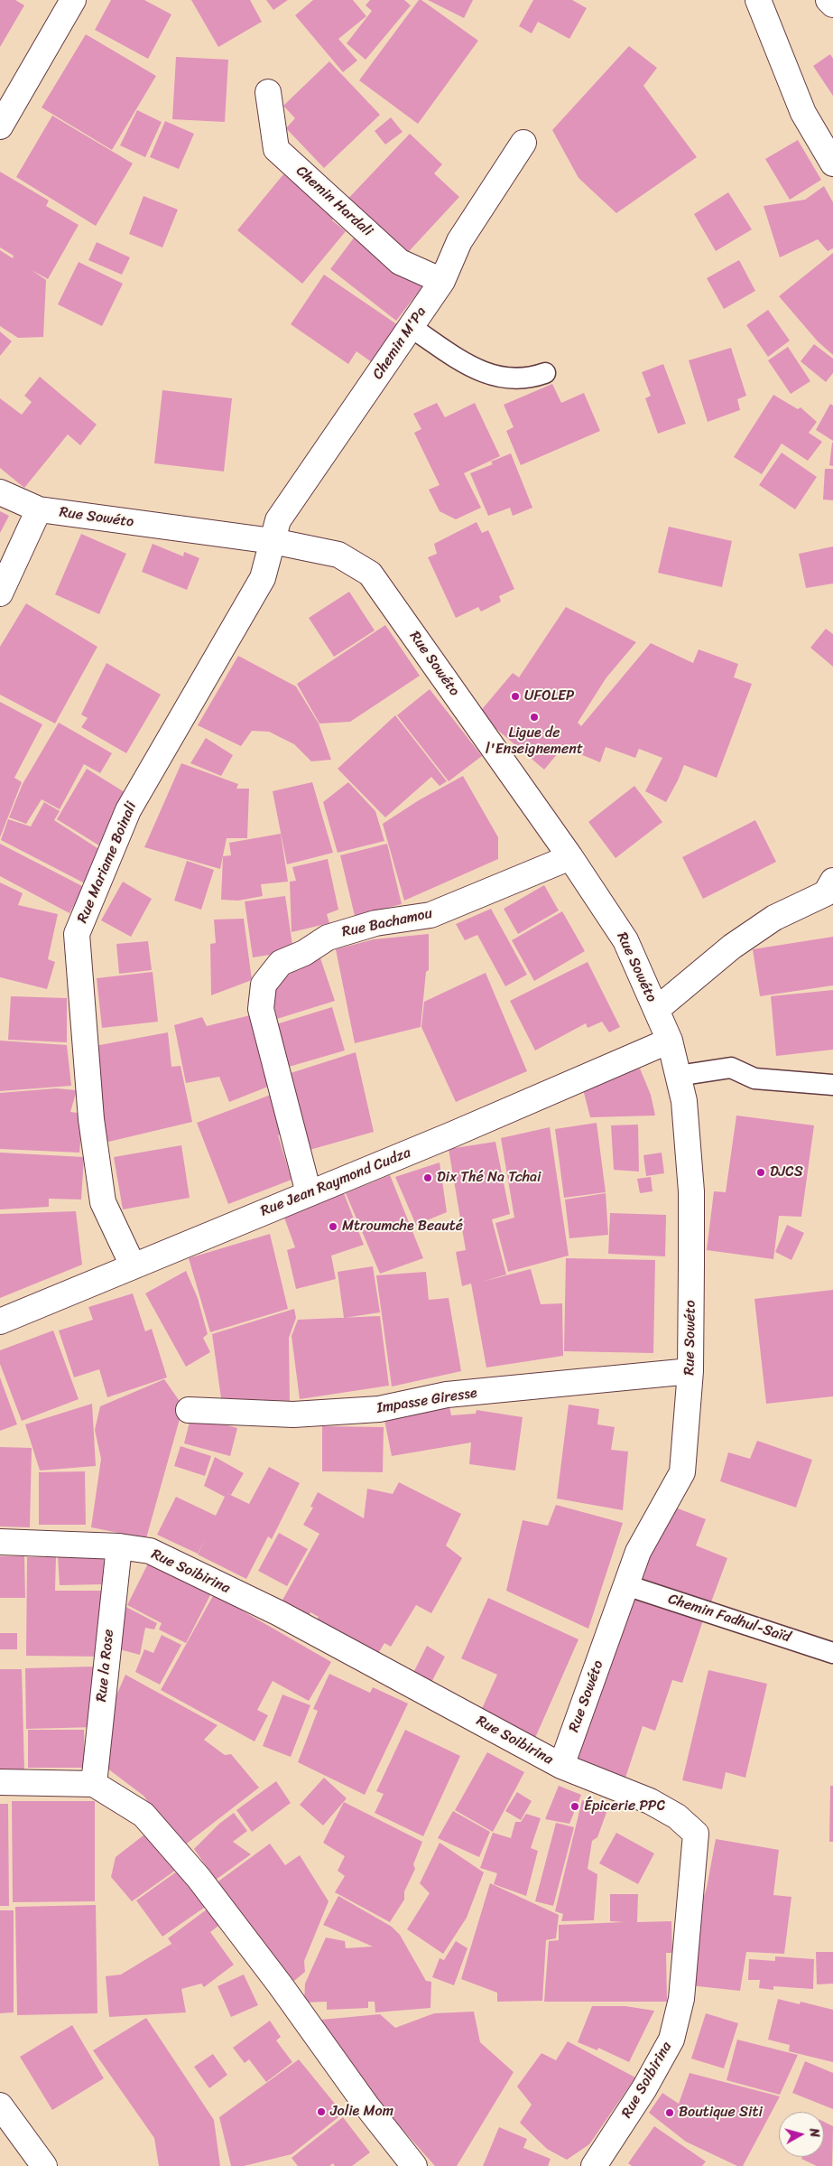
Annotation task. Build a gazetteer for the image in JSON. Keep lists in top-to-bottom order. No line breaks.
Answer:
{"streets":{"street":["Chemin Hardali","Chemin M'Pa","Rue Sowéto","Rue Mariame Boinali","Rue Bachamou","Rue Jean Raymond Cudza","Impasse Giresse","Rue Soibirina","Rue la Rose"],"lane":["Chemin Fadhul-Saïd"]},"crossings":[["Chemin Hardali","Chemin M'Pa"],["Chemin M'Pa","Rue Sowéto"],["Chemin M'Pa","Rue Mariame Boinali"],["Rue Sowéto","Rue Mariame Boinali"],["Rue Sowéto","Rue Bachamou"],["Rue Sowéto","Rue Jean Raymond Cudza"],["Rue Sowéto","Impasse Giresse"],["Rue Sowéto","Rue Soibirina"],["Rue Sowéto","Chemin Fadhul-Saïd"],["Rue Mariame Boinali","Rue Jean Raymond Cudza"],["Rue Bachamou","Rue Jean Raymond Cudza"],["Rue Soibirina","Rue la Rose"]],"places":["UFOLEP","Ligue de l'Enseignement","DJCS","Dix Thé Na Tchai","Mtroumche Beauté","Épicerie PPC","Jolie Mom","Boutique Siti"],"north":"right"}
